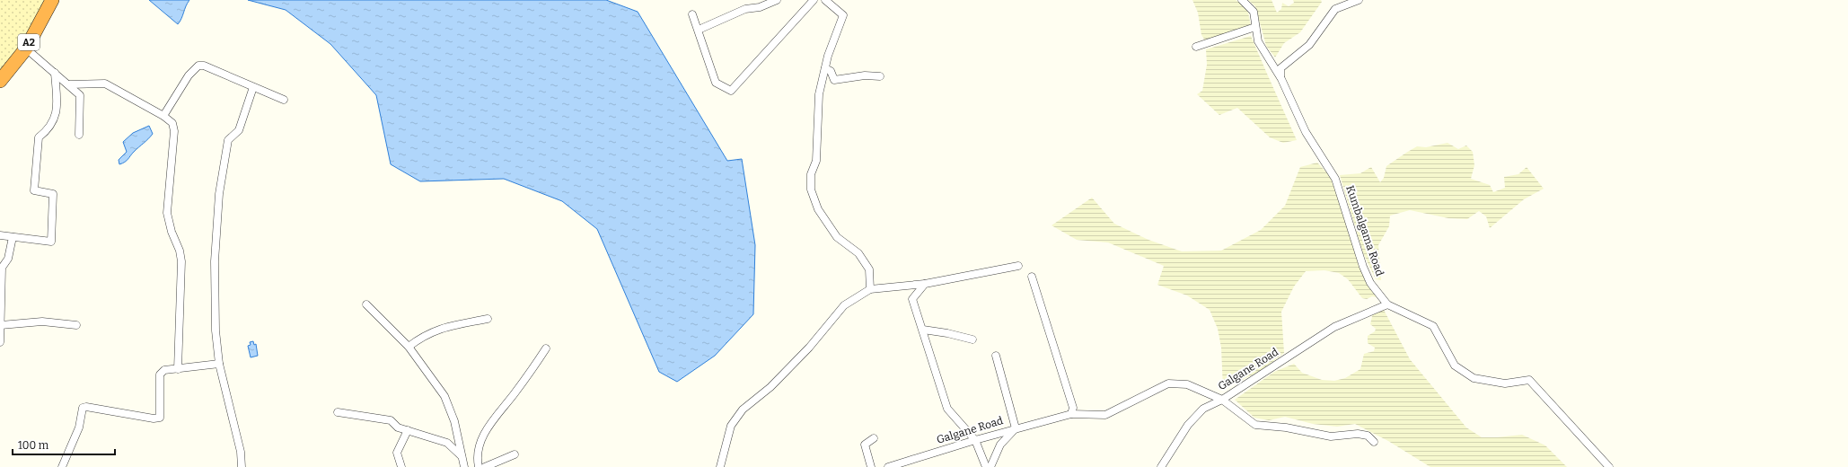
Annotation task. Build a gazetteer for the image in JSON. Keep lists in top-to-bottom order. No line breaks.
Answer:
{"streets":{"highway":["A2"],"street":["Kumbalgama Road","Galgane Road"]},"crossings":[["Kumbalgama Road","Galgane Road"]],"scale_bar":"100 m"}
